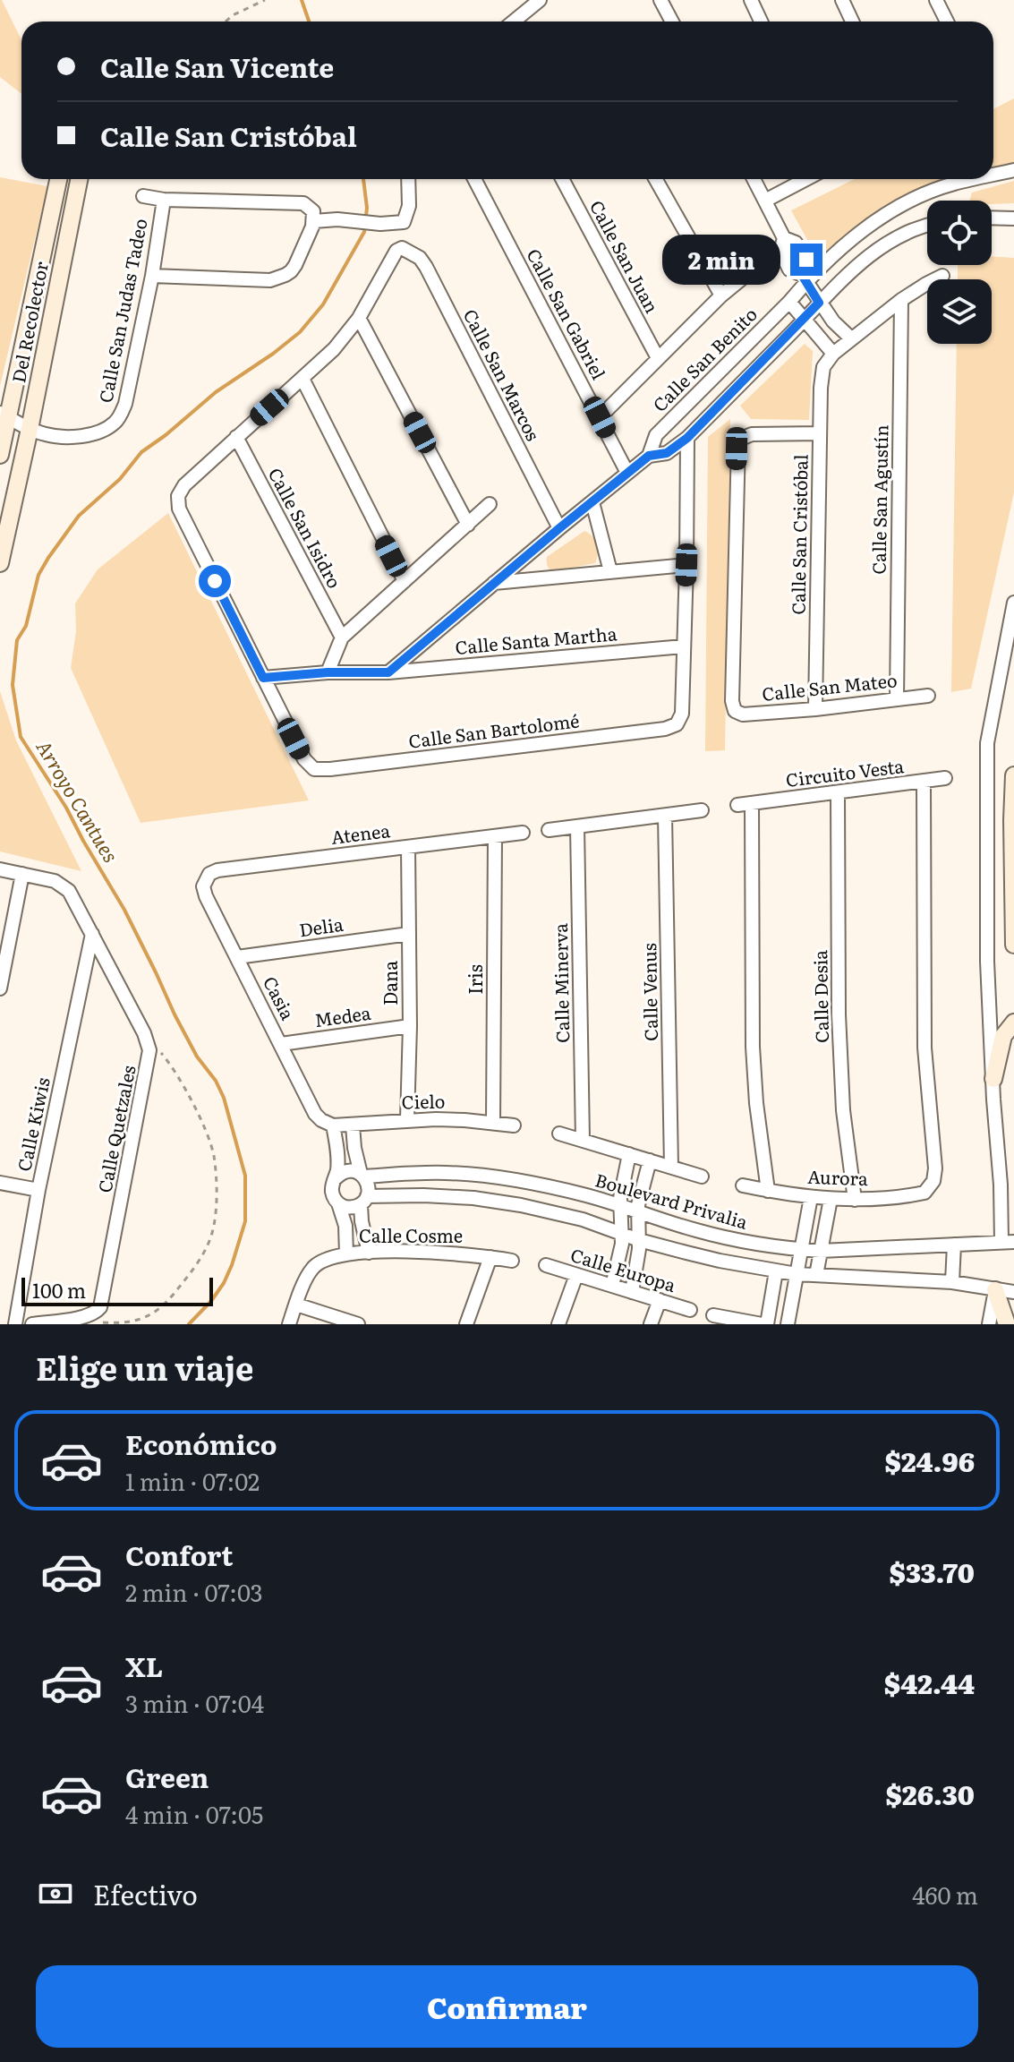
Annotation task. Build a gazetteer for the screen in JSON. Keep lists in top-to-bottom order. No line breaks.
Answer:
{"streets":{"street":["Calle San Juan","Calle San Judas Tadeo","Calle San Gabriel","Del Recolector","Calle San Benito","Calle San Marcos","Calle San Agustín","Calle San Isidro","Calle San Cristóbal","Calle Santa Martha","Calle San Mateo","Calle San Bartolomé","Circuito Vesta","Atenea","Delia","Iris","Dana","Calle Minerva","Calle Venus","Calle Desia","Casia","Medea","Cielo","Calle Kiwis","Calle Quetzales","Aurora","Boulevard Privalia","Calle Cosme","Calle Europa"]},"crossings":[["Calle San Judas Tadeo","Del Recolector"],["Calle San Gabriel","Calle San Benito"],["Calle San Benito","Calle San Marcos"],["Calle San Benito","Calle Santa Martha"],["Calle San Agustín","Calle San Mateo"],["Calle San Cristóbal","Calle San Mateo"],["Calle Santa Martha","Calle San Bartolomé"],["Circuito Vesta","Calle Desia"],["Circuito Vesta","Aurora"],["Atenea","Iris"],["Atenea","Dana"],["Atenea","Casia"],["Delia","Dana"],["Delia","Casia"],["Iris","Cielo"],["Dana","Medea"],["Dana","Cielo"],["Calle Desia","Aurora"],["Casia","Medea"],["Casia","Cielo"],["Calle Kiwis","Calle Quetzales"]],"water":["Arroyo Cantues"],"scale_bar":"100 m","page":{"banner":["Calle San Vicente","Calle San Cristóbal"],"bubble":"2 min","scale":"100 m","heading":"Elige un viaje","list":[{"name":"Económico","note":"1 min · 07:02","value":"$24.96"},{"name":"Confort","note":"2 min · 07:03","value":"$33.70"},{"name":"XL","note":"3 min · 07:04","value":"$42.44"},{"name":"Green","note":"4 min · 07:05","value":"$26.30"}],"pay":["Efectivo","460 m"],"buttons":"Confirmar"}}
